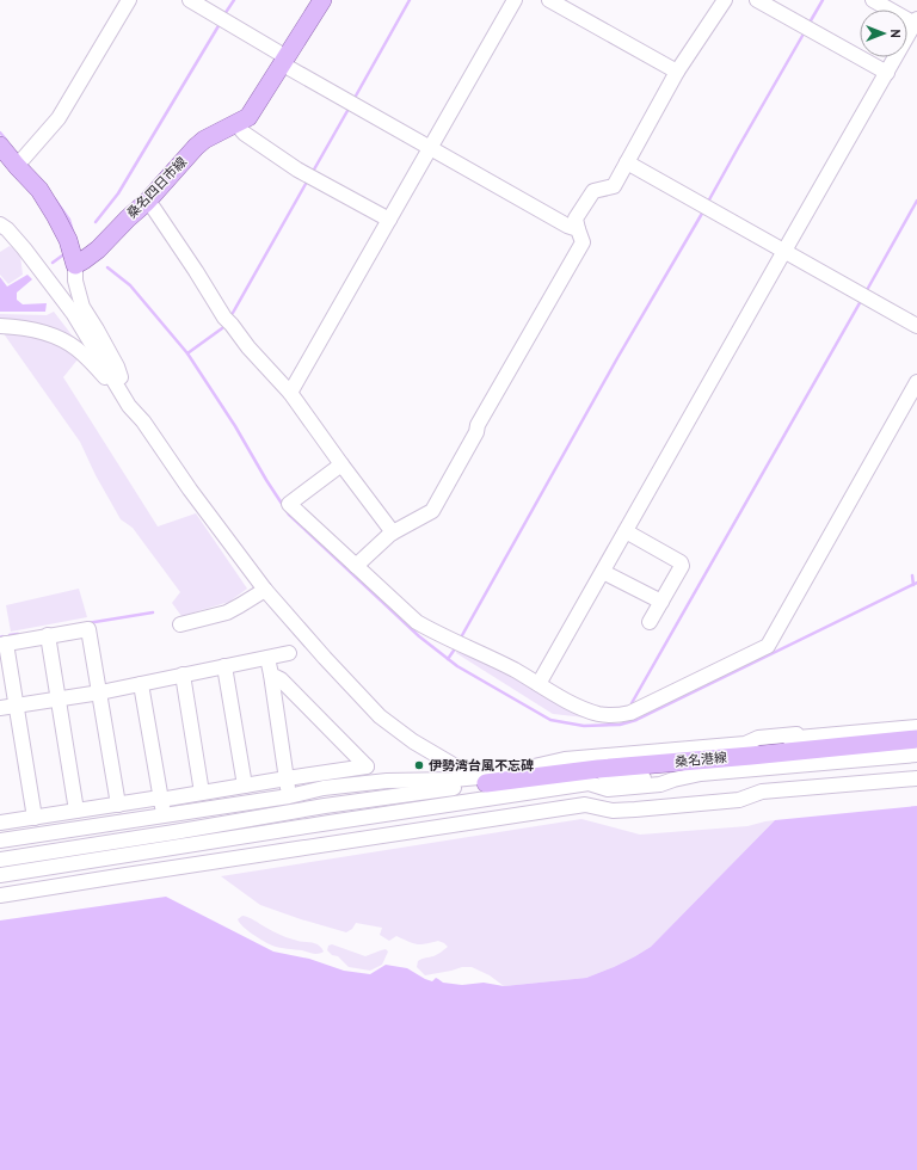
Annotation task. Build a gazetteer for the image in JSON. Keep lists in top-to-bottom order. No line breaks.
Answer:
{"streets":{"main road":["桑名四日市線","桑名港線"]},"places":["伊勢湾台風不忘碑"],"north":"right"}
